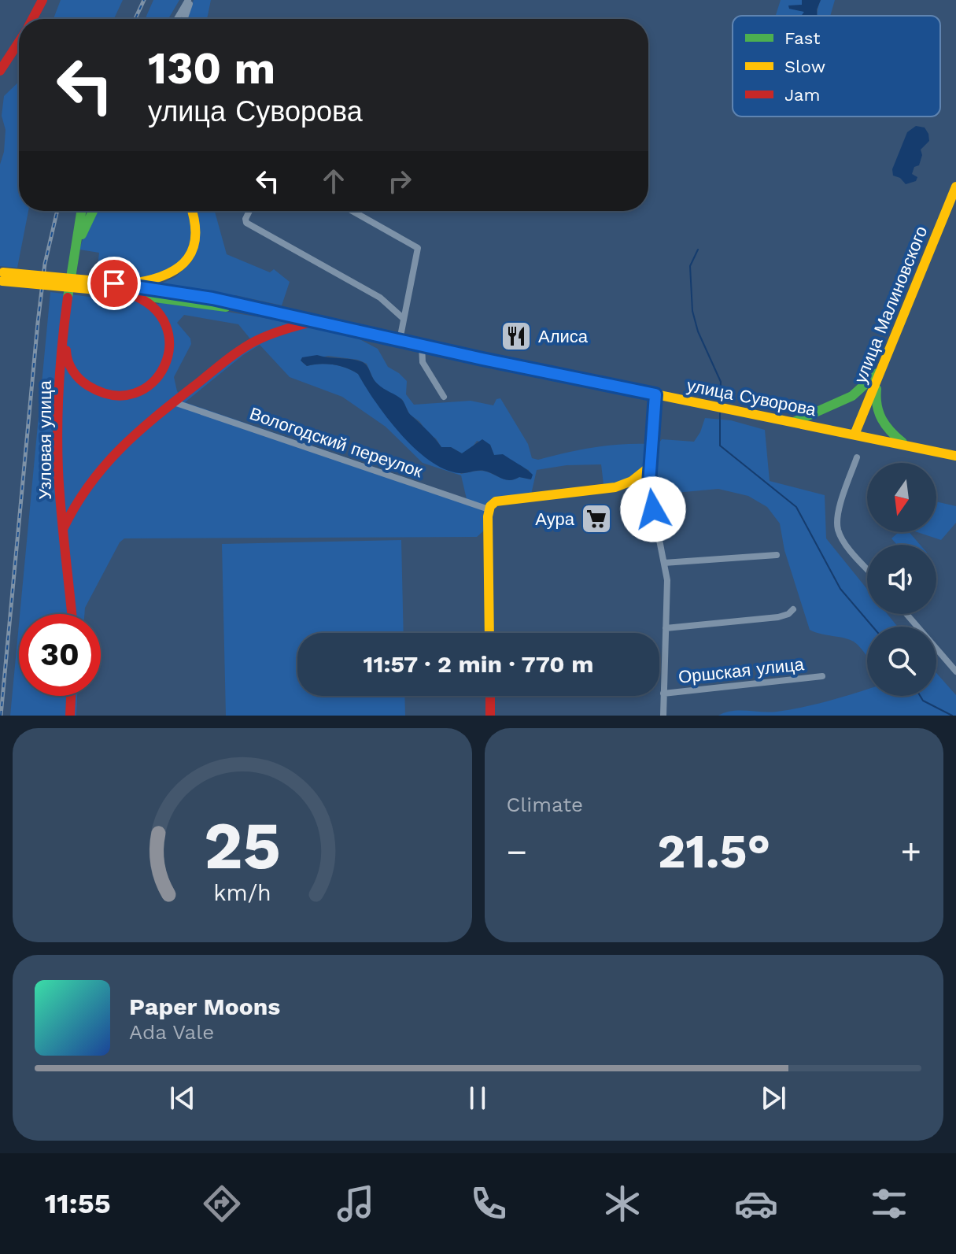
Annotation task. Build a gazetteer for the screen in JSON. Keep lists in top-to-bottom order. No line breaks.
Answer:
{"streets":{"main road":["улица Малиновского","улица Суворова","Узловая улица"],"street":["Вологодский переулок","Оршская улица"]},"crossings":[["улица Малиновского","улица Суворова"]],"places":{"restaurant":["Алиса"],"supermarket":["Аура"]},"legend":["Fast","Slow","Jam"],"north":"bottom","page":{"turn":["130 m","улица Суворова"],"limit":"30","trip":"11:57 · 2 min · 770 m","tile":"Climate","heat":["−","21.5°","+"],"song":["Paper Moons","Ada Vale"],"tabs":"11:55","gauge":["25","km/h"]}}
